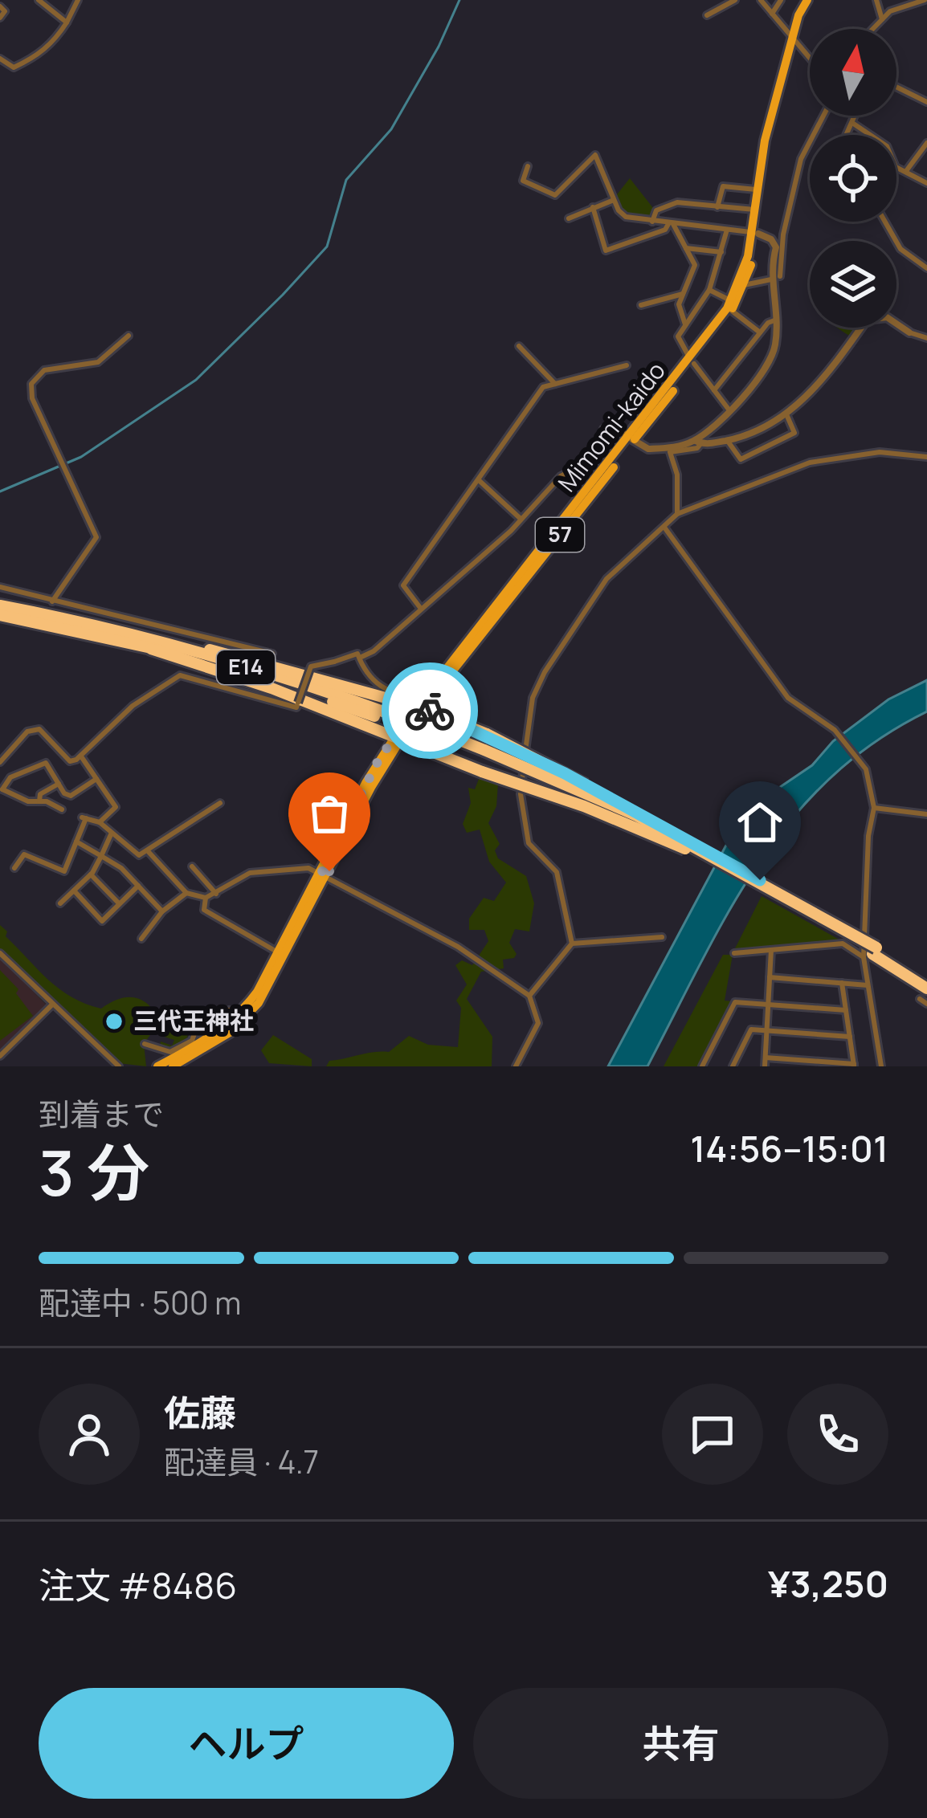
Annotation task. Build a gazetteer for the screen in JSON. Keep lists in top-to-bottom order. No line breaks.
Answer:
{"streets":{"highway":["E14"],"main road":["Mimomi-kaido","57"]},"places":["三代王神社"],"north":"top","page":{"heading":["3 分","到着まで","14:56–15:01"],"panel":["佐藤","配達員 · 4.7","注文 #8486","¥3,250"],"bar":"配達中 · 500 m","buttons":["ヘルプ","共有"]}}
